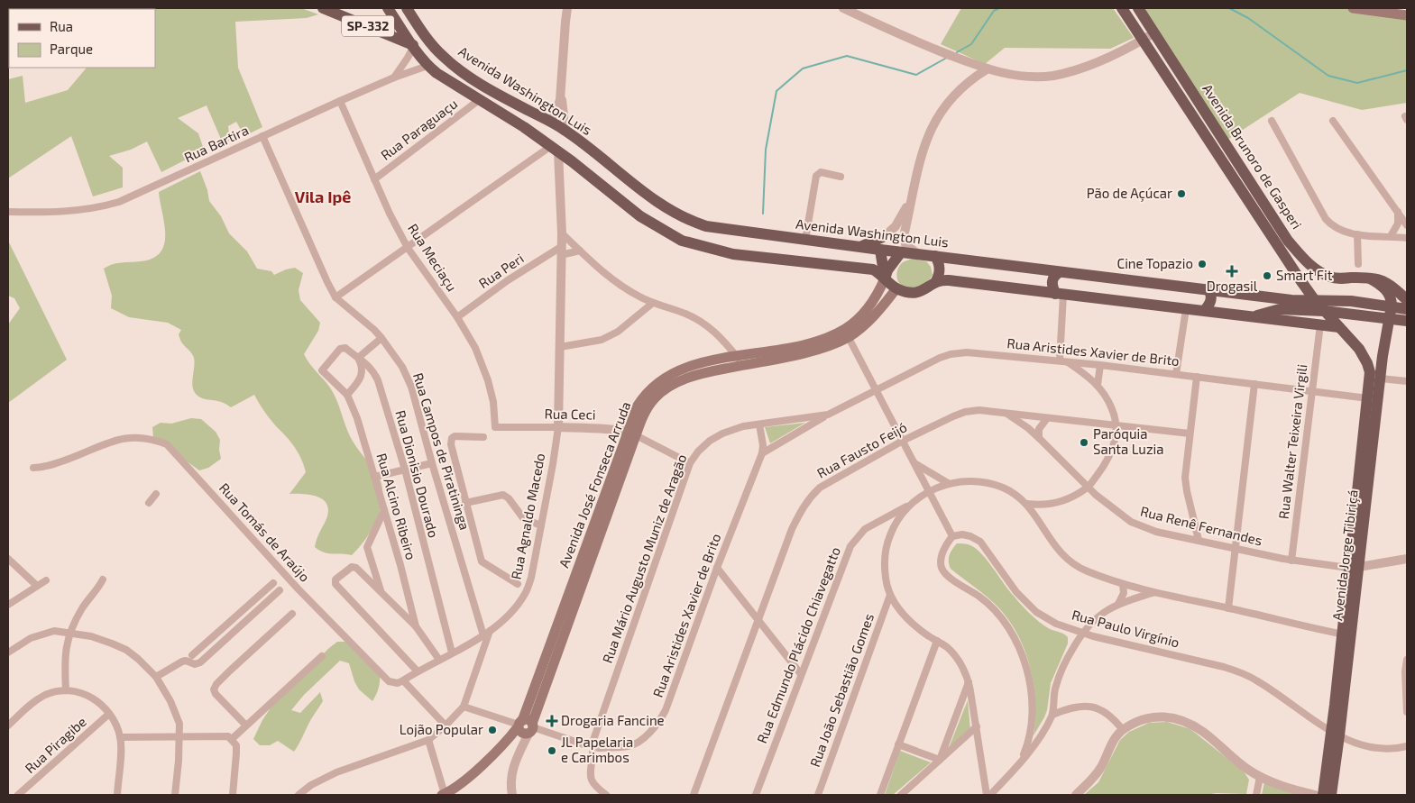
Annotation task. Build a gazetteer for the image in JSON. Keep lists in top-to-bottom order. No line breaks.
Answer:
{"streets":{"main road":["SP-332","Avenida Washington Luis","Avenida Brunoro de Gasperi","Avenida José Fonseca Arruda","Avenida Jorge Tibiriçá"],"street":["Rua Paraguaçu","Rua Bartira","Rua Meciaçu","Rua Peri","Rua Aristides Xavier de Brito","Rua Ceci","Rua Walter Teixeira Virgili","Rua Fausto Feijó","Rua Campos de Piratininga","Rua Dionisio Dourado","Rua Alcino Ribeiro","Rua Agnaldo Macedo","Rua Renê Fernandes","Rua Tomás de Araújo","Rua Mário Augusto Muniz de Aragão","Rua Paulo Virgínio","Rua Edmundo Plácido Chiavegatto","Rua João Sebastião Gomes","Rua Piragibe"]},"crossings":[["Avenida Washington Luis","Avenida Brunoro de Gasperi"],["Avenida Washington Luis","Avenida José Fonseca Arruda"],["Rua Paraguaçu","Rua Meciaçu"],["Rua Bartira","Rua Meciaçu"],["Avenida Brunoro de Gasperi","Avenida Jorge Tibiriçá"],["Rua Meciaçu","Rua Peri"],["Rua Meciaçu","Rua Ceci"],["Rua Peri","Rua Agnaldo Macedo"],["Rua Aristides Xavier de Brito","Rua Walter Teixeira Virgili"],["Rua Aristides Xavier de Brito","Avenida Jorge Tibiriçá"],["Rua Aristides Xavier de Brito","Rua Mário Augusto Muniz de Aragão"],["Rua Ceci","Avenida José Fonseca Arruda"],["Rua Ceci","Rua Agnaldo Macedo"],["Rua Ceci","Rua Mário Augusto Muniz de Aragão"],["Rua Walter Teixeira Virgili","Rua Renê Fernandes"],["Rua Fausto Feijó","Rua Renê Fernandes"],["Rua Dionisio Dourado","Rua Alcino Ribeiro"],["Rua Renê Fernandes","Avenida Jorge Tibiriçá"],["Avenida Jorge Tibiriçá","Rua Paulo Virgínio"]],"districts":["Vila Ipê"],"places":{"other":["Pão de Açúcar","Cine Topazio","Smart Fit","Paróquia Santa Luzia","Lojão Popular","JL Papelaria e Carimbos"],"health":["Drogasil","Drogaria Fancine"]},"legend":["Rua","Parque"]}
